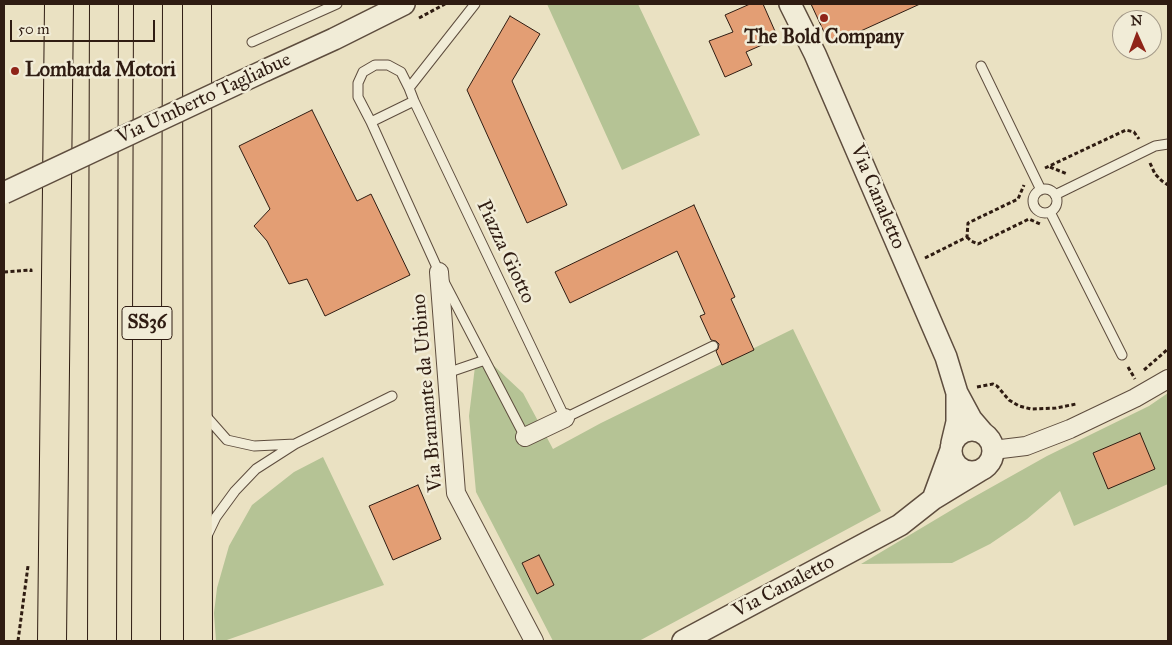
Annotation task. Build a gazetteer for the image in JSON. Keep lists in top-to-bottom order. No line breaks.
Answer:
{"streets":{"highway":["SS36"],"street":["Via Umberto Tagliabue","Via Canaletto","Via Bramante da Urbino"],"lane":["Piazza Giotto"]},"crossings":[["Piazza Giotto","Via Bramante da Urbino"]],"places":["The Bold Company","Lombarda Motori"],"scale_bar":"50 m","north":"top"}
